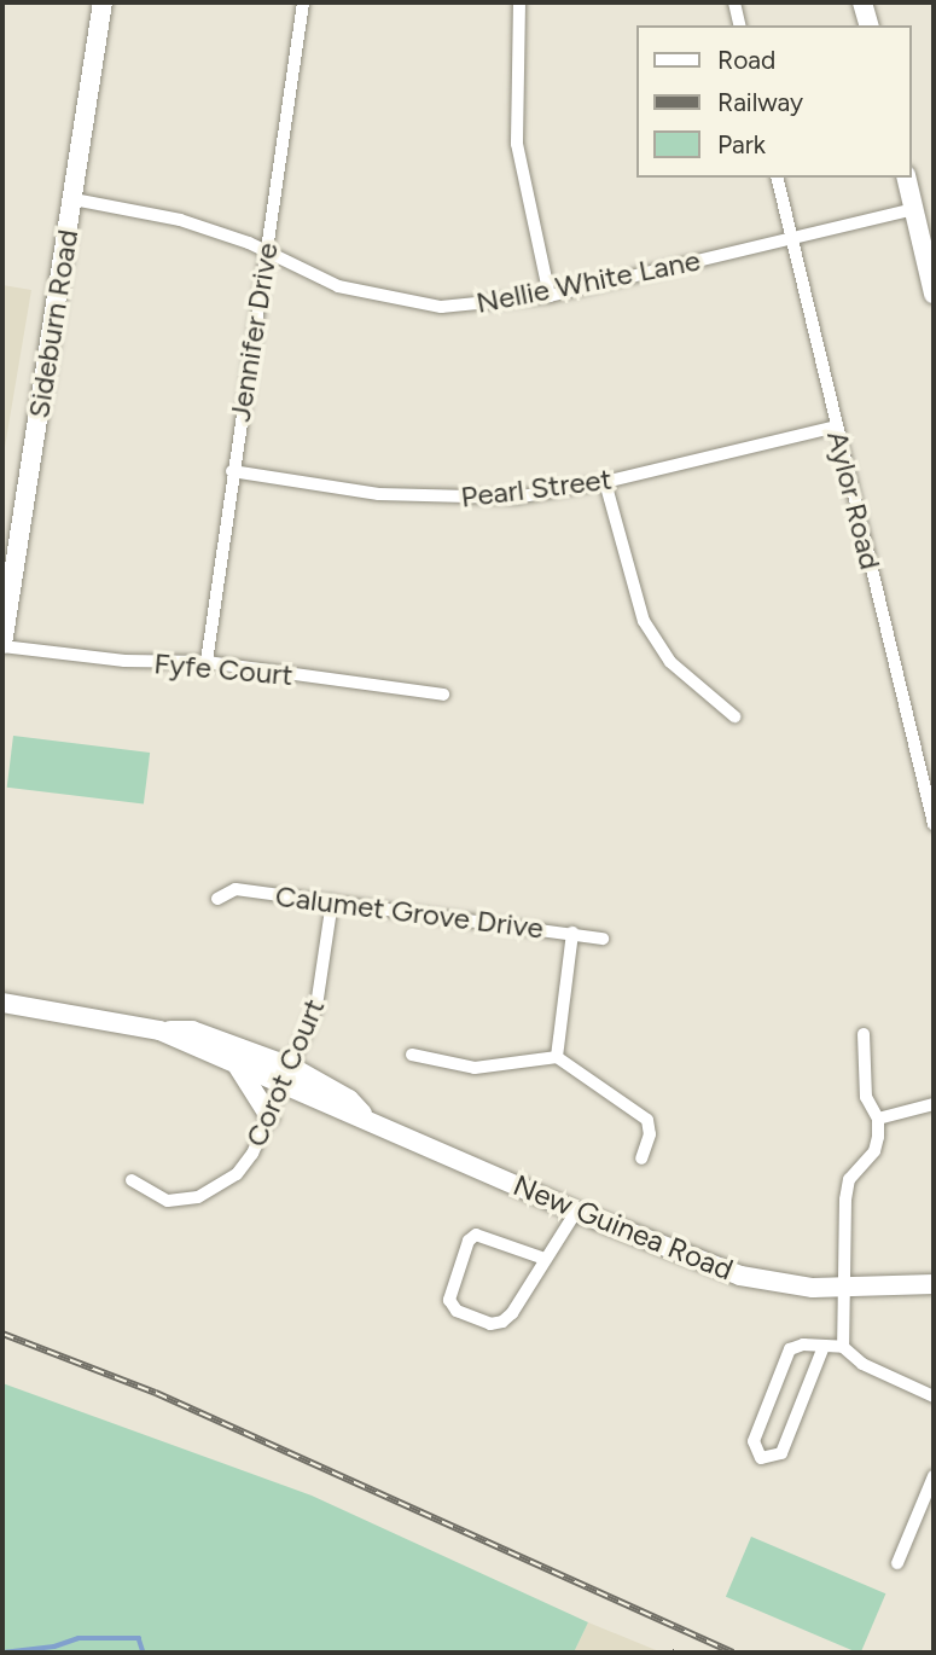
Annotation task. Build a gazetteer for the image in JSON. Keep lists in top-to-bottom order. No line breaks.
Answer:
{"streets":{"street":["Nellie White Lane","Sideburn Road","Jennifer Drive","Pearl Street","Aylor Road","Fyfe Court","Calumet Grove Drive","Corot Court","New Guinea Road"]},"crossings":[["Nellie White Lane","Sideburn Road"],["Nellie White Lane","Jennifer Drive"],["Nellie White Lane","Aylor Road"],["Sideburn Road","Fyfe Court"],["Jennifer Drive","Pearl Street"],["Jennifer Drive","Fyfe Court"],["Pearl Street","Aylor Road"],["Calumet Grove Drive","Corot Court"],["Corot Court","New Guinea Road"]],"legend":["Road","Railway","Park"]}
